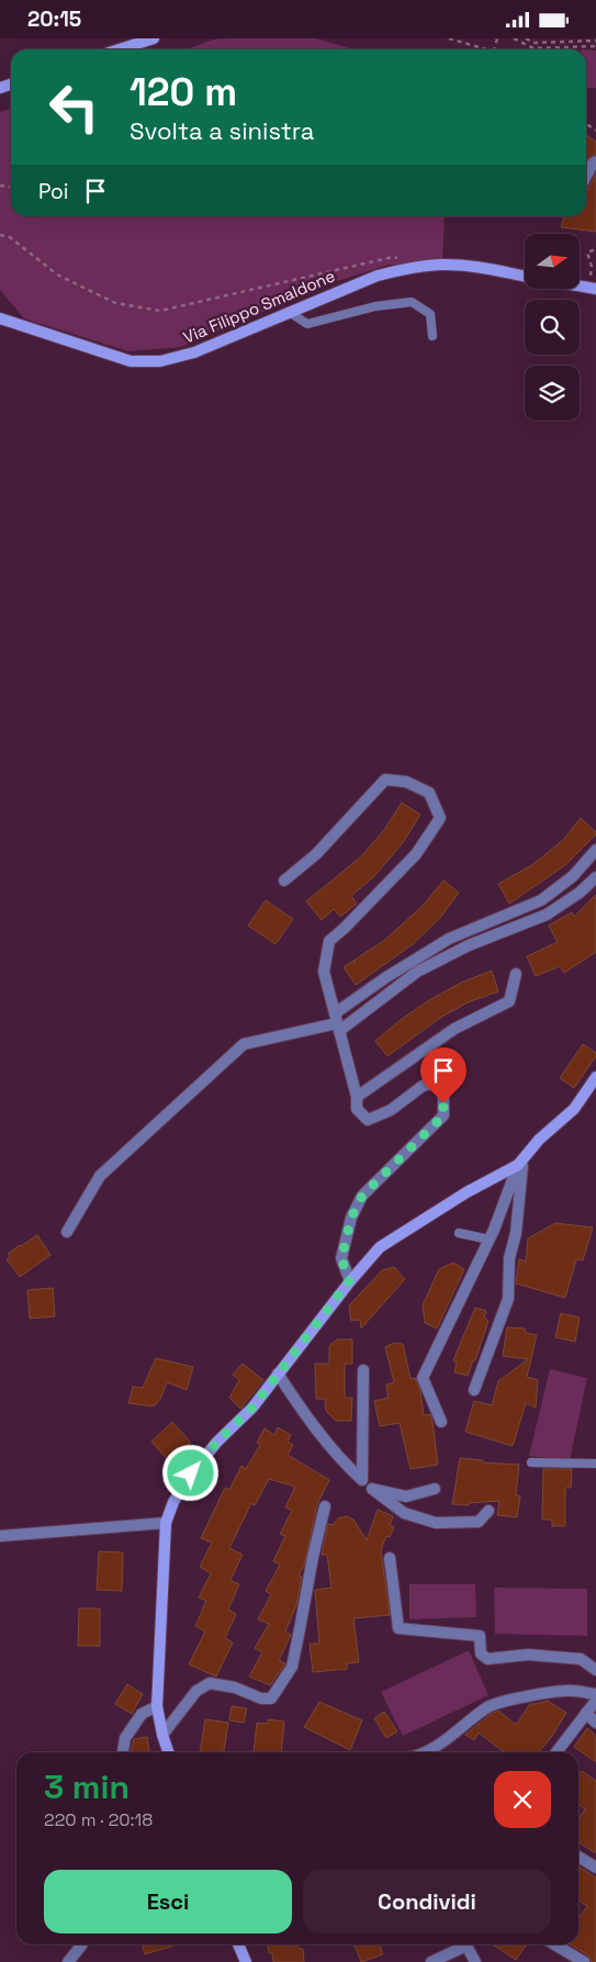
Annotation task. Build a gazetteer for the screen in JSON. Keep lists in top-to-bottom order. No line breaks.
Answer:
{"streets":{"street":["Via Filippo Smaldone"]},"north":"right","page":{"status":"20:15","turn":["120 m","Svolta a sinistra"],"then":"Poi","heading":["3 min","220 m · 20:18"],"buttons":["Esci","Condividi"]}}
